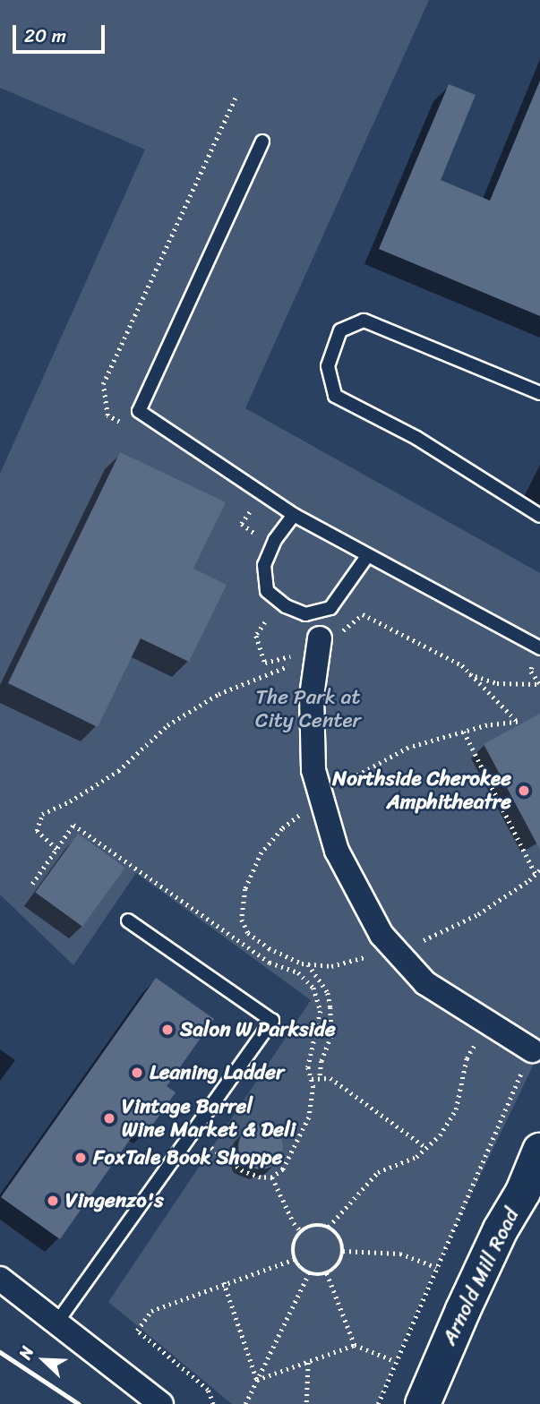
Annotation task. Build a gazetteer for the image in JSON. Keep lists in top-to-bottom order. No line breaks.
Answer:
{"streets":{"main road":["Arnold Mill Road"]},"parks":["The Park at City Center"],"places":["Northside Cherokee Amphitheatre","Salon W Parkside","Leaning Ladder","Vintage Barrel Wine Market & Deli","FoxTale Book Shoppe","Vingenzo's"],"scale_bar":"20 m","north":"top left"}
